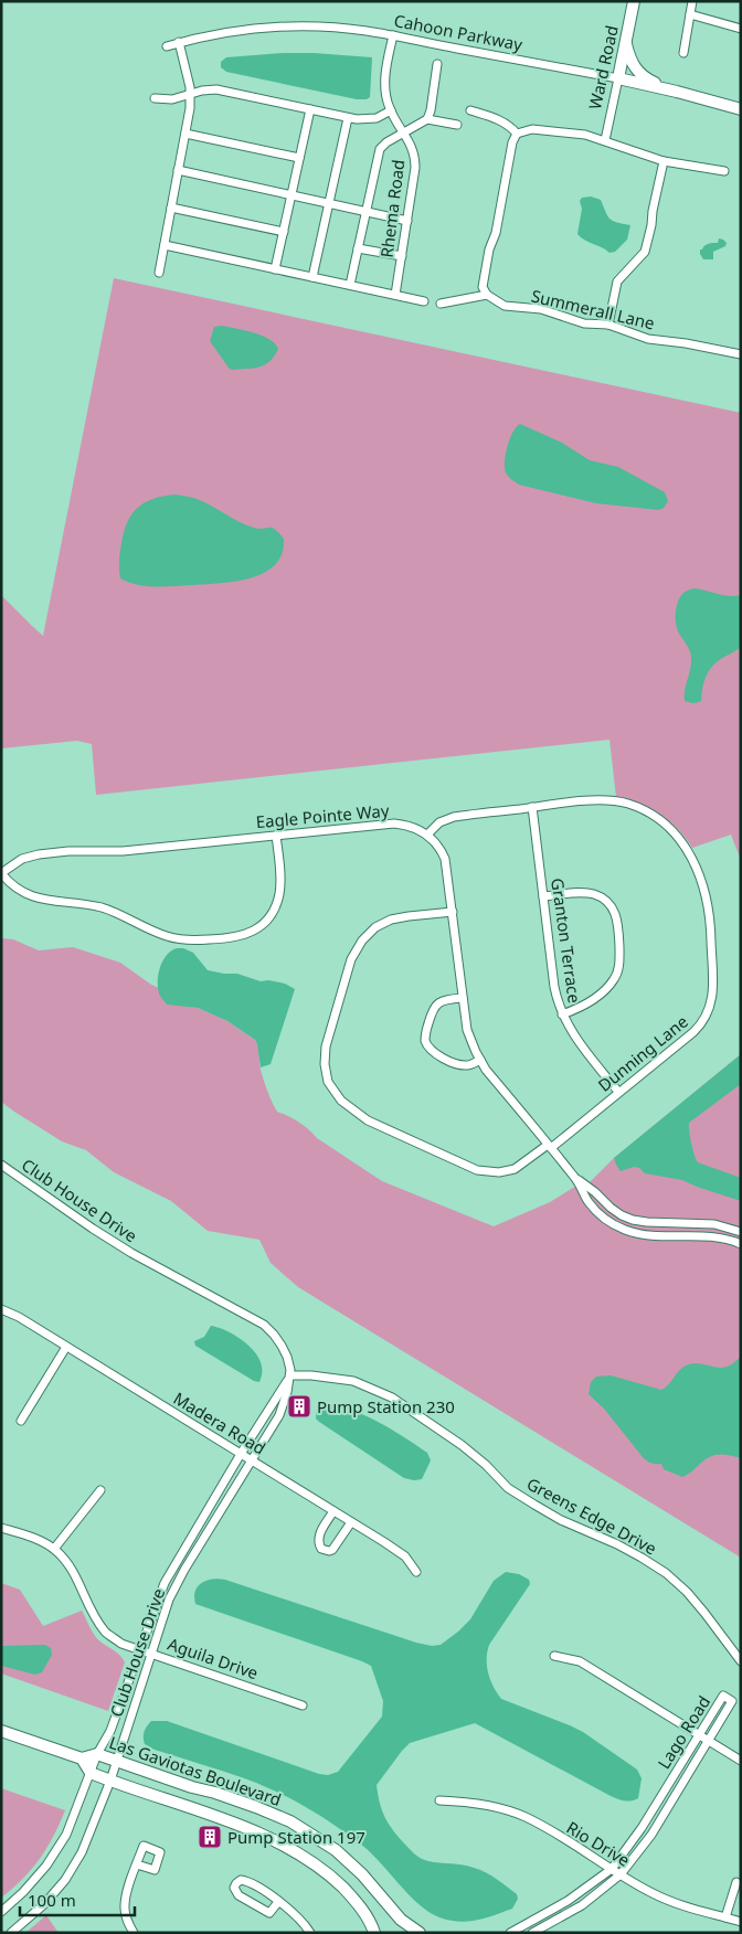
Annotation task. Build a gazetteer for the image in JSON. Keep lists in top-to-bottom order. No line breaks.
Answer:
{"streets":{"street":["Cahoon Parkway","Ward Road","Rhema Road","Summerall Lane","Eagle Pointe Way","Granton Terrace","Dunning Lane","Club House Drive","Madera Road","Greens Edge Drive","Aguila Drive","Lago Road","Las Gaviotas Boulevard","Rio Drive"]},"crossings":[["Cahoon Parkway","Ward Road"],["Cahoon Parkway","Rhema Road"],["Eagle Pointe Way","Dunning Lane"],["Granton Terrace","Dunning Lane"],["Club House Drive","Madera Road"],["Club House Drive","Greens Edge Drive"],["Club House Drive","Aguila Drive"],["Club House Drive","Las Gaviotas Boulevard"],["Lago Road","Rio Drive"]],"places":{"building":["Pump Station 230","Pump Station 197"]},"scale_bar":"100 m"}
